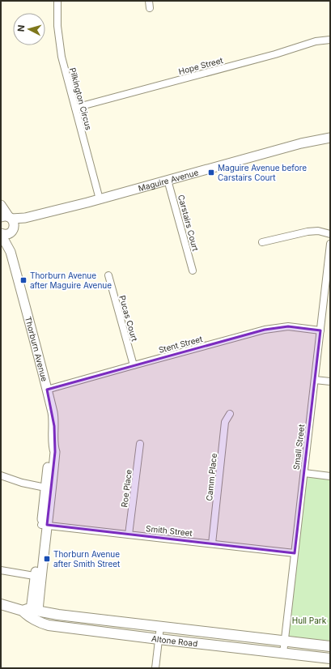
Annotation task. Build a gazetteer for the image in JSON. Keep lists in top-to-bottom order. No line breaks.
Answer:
{"streets":{"main road":["Altone Road"],"street":["Hope Street","Pilkington Circus","Maguire Avenue","Carstairs Court","Pucas Court","Stent Street","Thorburn Avenue","Small Street","Camm Place","Roe Place","Smith Street"]},"crossings":[["Hope Street","Pilkington Circus"],["Pilkington Circus","Maguire Avenue"],["Maguire Avenue","Carstairs Court"],["Maguire Avenue","Thorburn Avenue"],["Pucas Court","Stent Street"],["Stent Street","Thorburn Avenue"],["Stent Street","Small Street"],["Thorburn Avenue","Smith Street"],["Thorburn Avenue","Altone Road"],["Small Street","Smith Street"],["Small Street","Altone Road"],["Camm Place","Smith Street"],["Roe Place","Smith Street"]],"parks":["Hull Park"],"places":{"transit":["Maguire Avenue before Carstairs Court","Thorburn Avenue after Maguire Avenue","Thorburn Avenue after Smith Street"]},"north":"left"}
